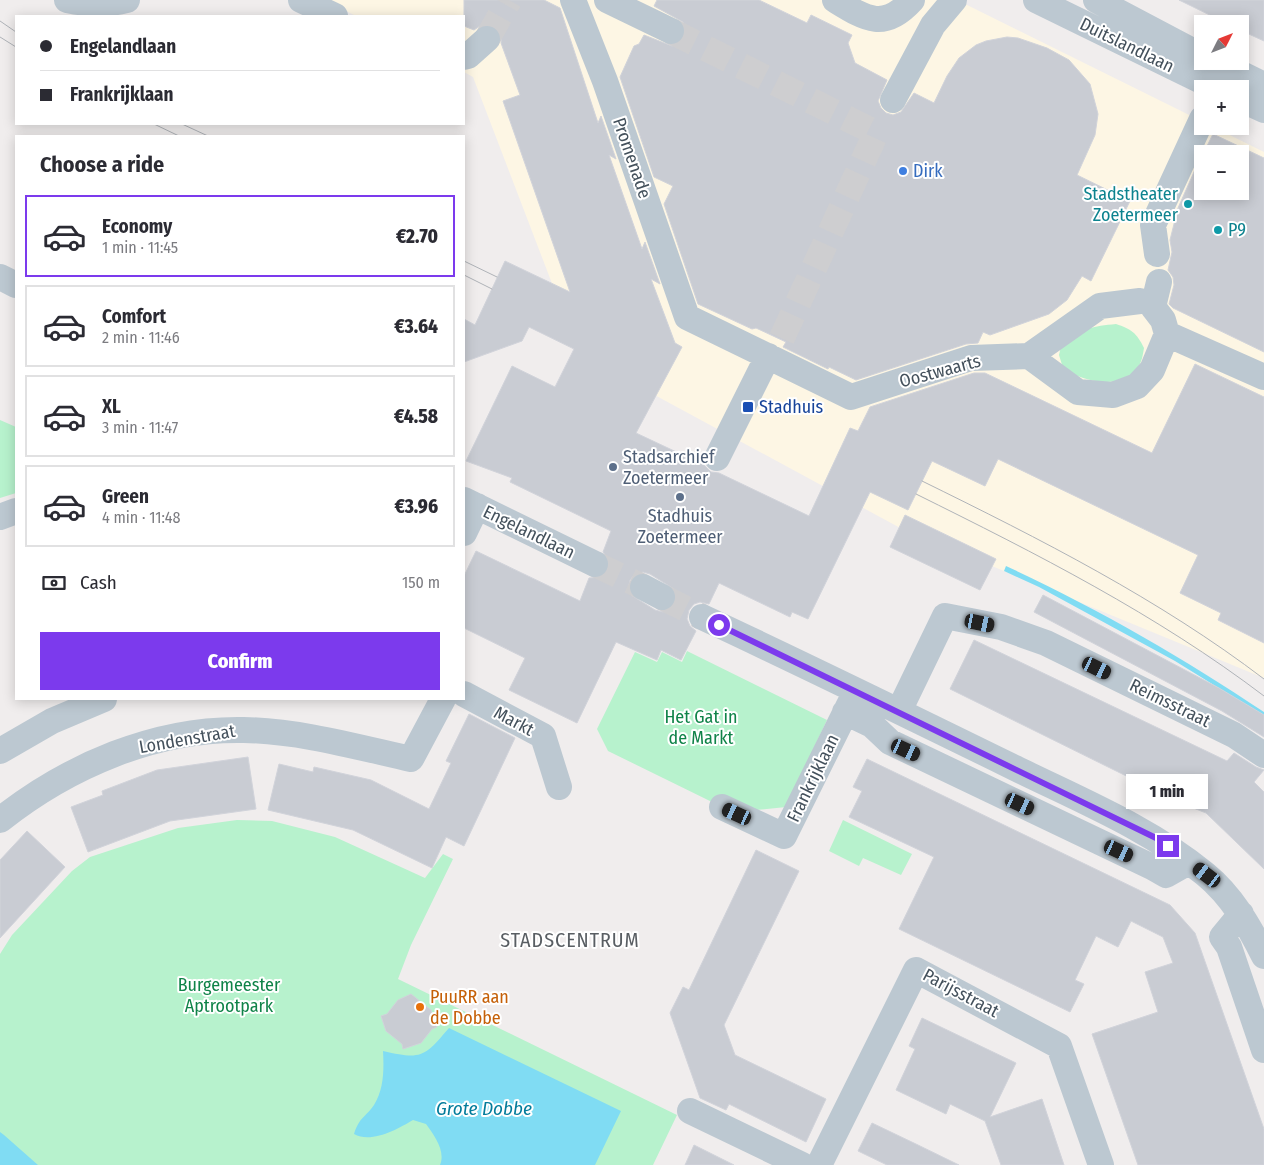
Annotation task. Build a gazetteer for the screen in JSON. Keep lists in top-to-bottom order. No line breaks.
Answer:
{"streets":{"street":["Duitslandlaan","Promenade","Oostwaarts","Engelandlaan","Reimsstraat","Markt","Londenstraat","Frankrijklaan","Parijsstraat"]},"crossings":[["Promenade","Oostwaarts"]],"districts":["STADSCENTRUM"],"water":["Grote Dobbe"],"parks":["Het Gat in de Markt","Burgemeester Aptrootpark"],"places":{"other":["Dirk","Stadstheater Zoetermeer","P9","Stadsarchief Zoetermeer","Stadhuis Zoetermeer","PuuRR aan de Dobbe"],"transit":["Stadhuis"]},"north":"top right","page":{"map_buttons":["+","−"],"banner":["Engelandlaan","Frankrijklaan"],"heading":"Choose a ride","list":[{"name":"Economy","note":"1 min · 11:45","value":"€2.70"},{"name":"Comfort","note":"2 min · 11:46","value":"€3.64"},{"name":"XL","note":"3 min · 11:47","value":"€4.58"},{"name":"Green","note":"4 min · 11:48","value":"€3.96"}],"pay":["Cash","150 m"],"buttons":"Confirm","bubble":"1 min"}}
